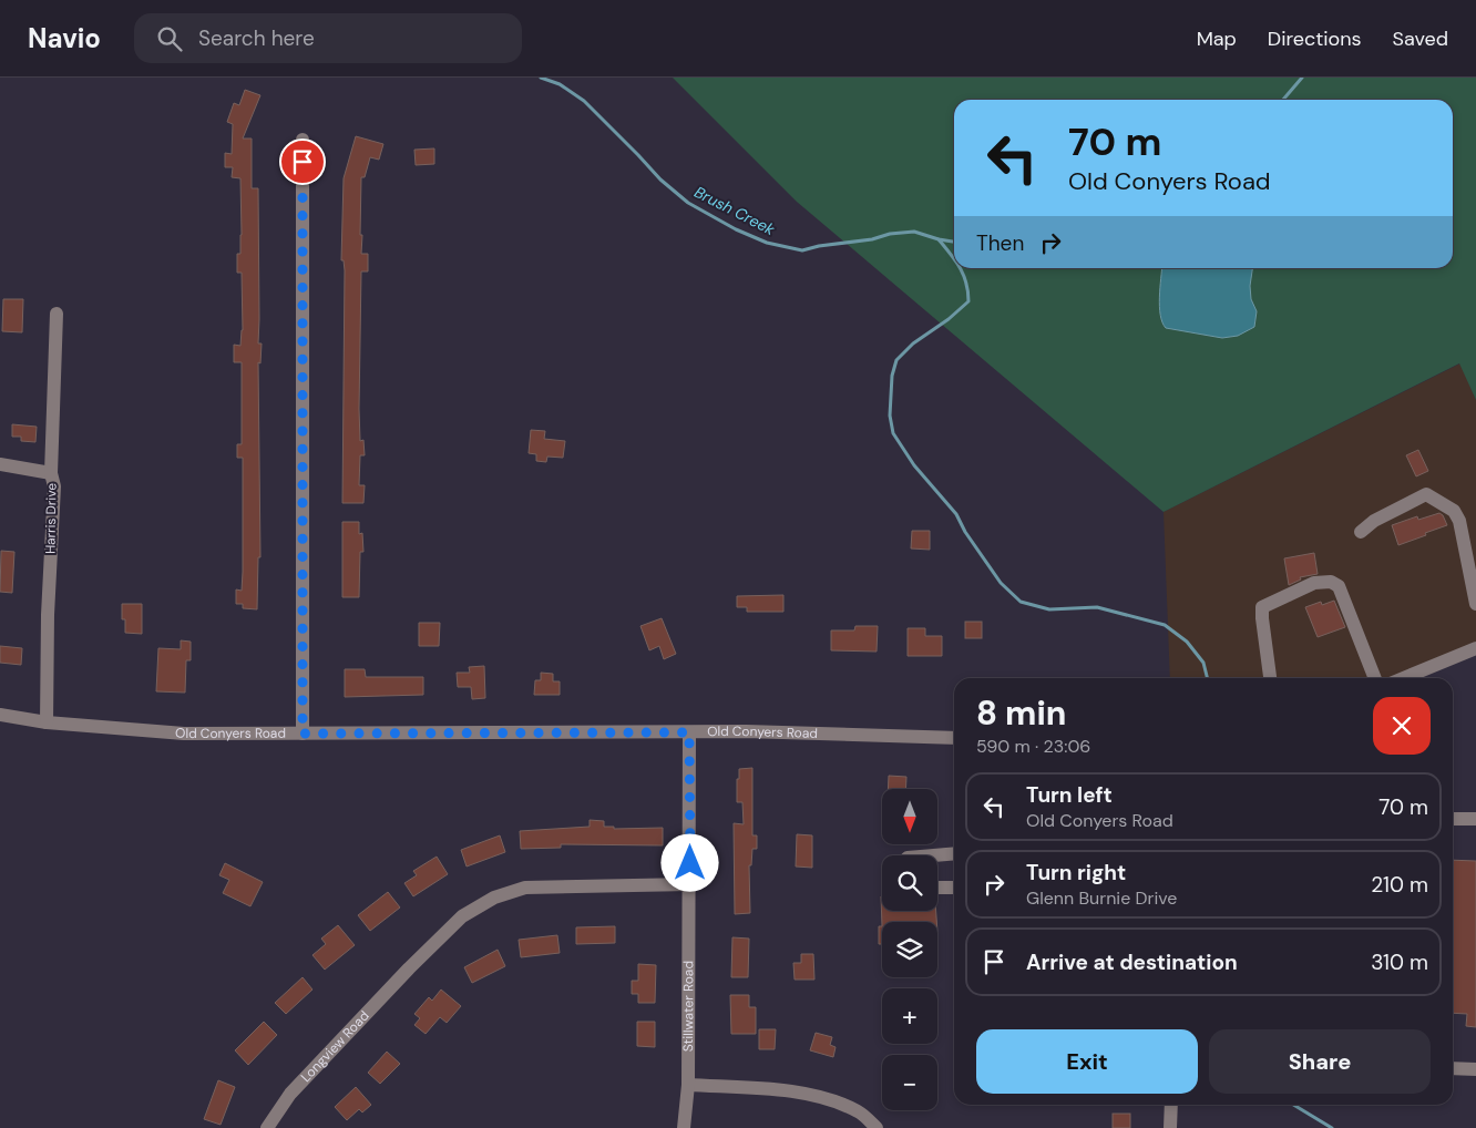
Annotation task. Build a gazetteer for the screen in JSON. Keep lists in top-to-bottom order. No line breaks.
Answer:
{"streets":{"street":["Harris Drive","Old Conyers Road","Stillwater Road","Longview Road"]},"crossings":[["Harris Drive","Old Conyers Road"],["Old Conyers Road","Stillwater Road"],["Stillwater Road","Longview Road"]],"water":["Brush Creek"],"north":"bottom","page":{"header":"Navio","search":"Search here","nav":["Map","Directions","Saved"],"turn":["70 m","Old Conyers Road"],"then":"Then","heading":["8 min","590 m · 23:06"],"list":[{"name":"Turn left","note":"Old Conyers Road","value":"70 m"},{"name":"Turn right","note":"Glenn Burnie Drive","value":"210 m"},{"name":"Arrive at destination","value":"310 m"}],"map_buttons":["+","−"],"buttons":["Exit","Share"]}}
